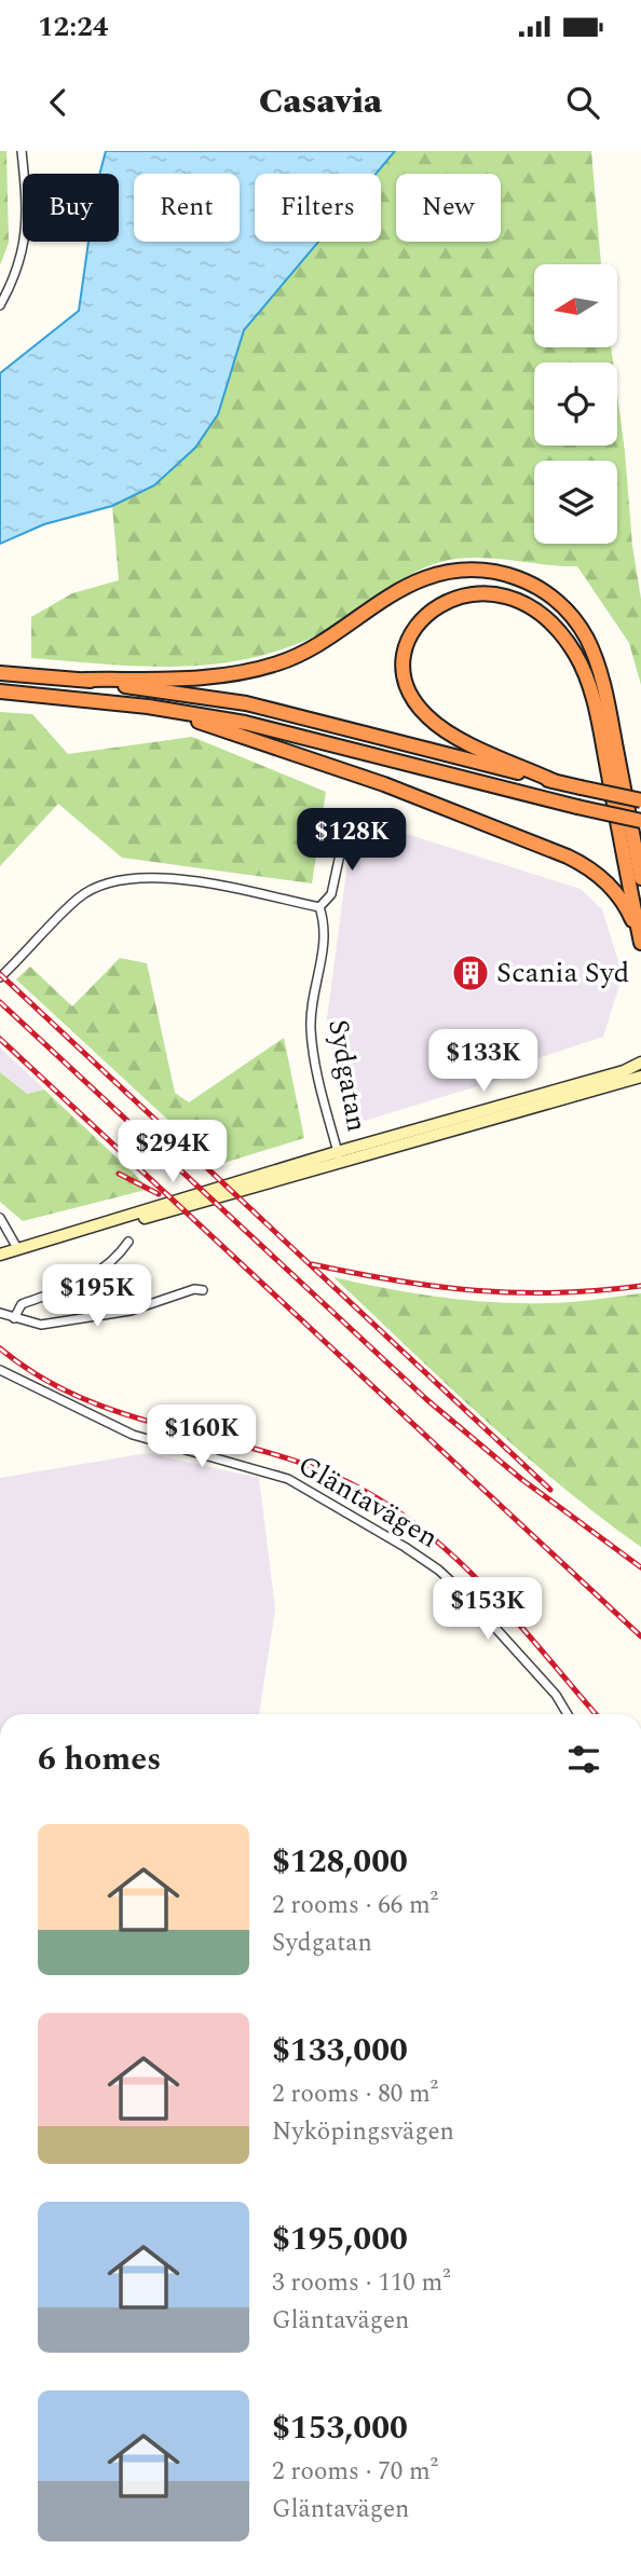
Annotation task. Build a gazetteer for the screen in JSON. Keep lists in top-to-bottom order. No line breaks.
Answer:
{"streets":{"street":["Sydgatan","Gläntavägen"]},"places":{"building":["Scania Syd"]},"north":"left","page":{"status":"12:24","header":"Casavia","chip":["Buy","Rent","Filters","New"],"price":["$128K","$133K","$294K","$195K","$160K","$153K"],"heading":"6 homes","list":[{"name":"$128,000","note":"2 rooms · 66 m² · Sydgatan"},{"name":"$133,000","note":"2 rooms · 80 m² · Nyköpingsvägen"},{"name":"$195,000","note":"3 rooms · 110 m² · Gläntavägen"},{"name":"$153,000","note":"2 rooms · 70 m² · Gläntavägen"}]}}
